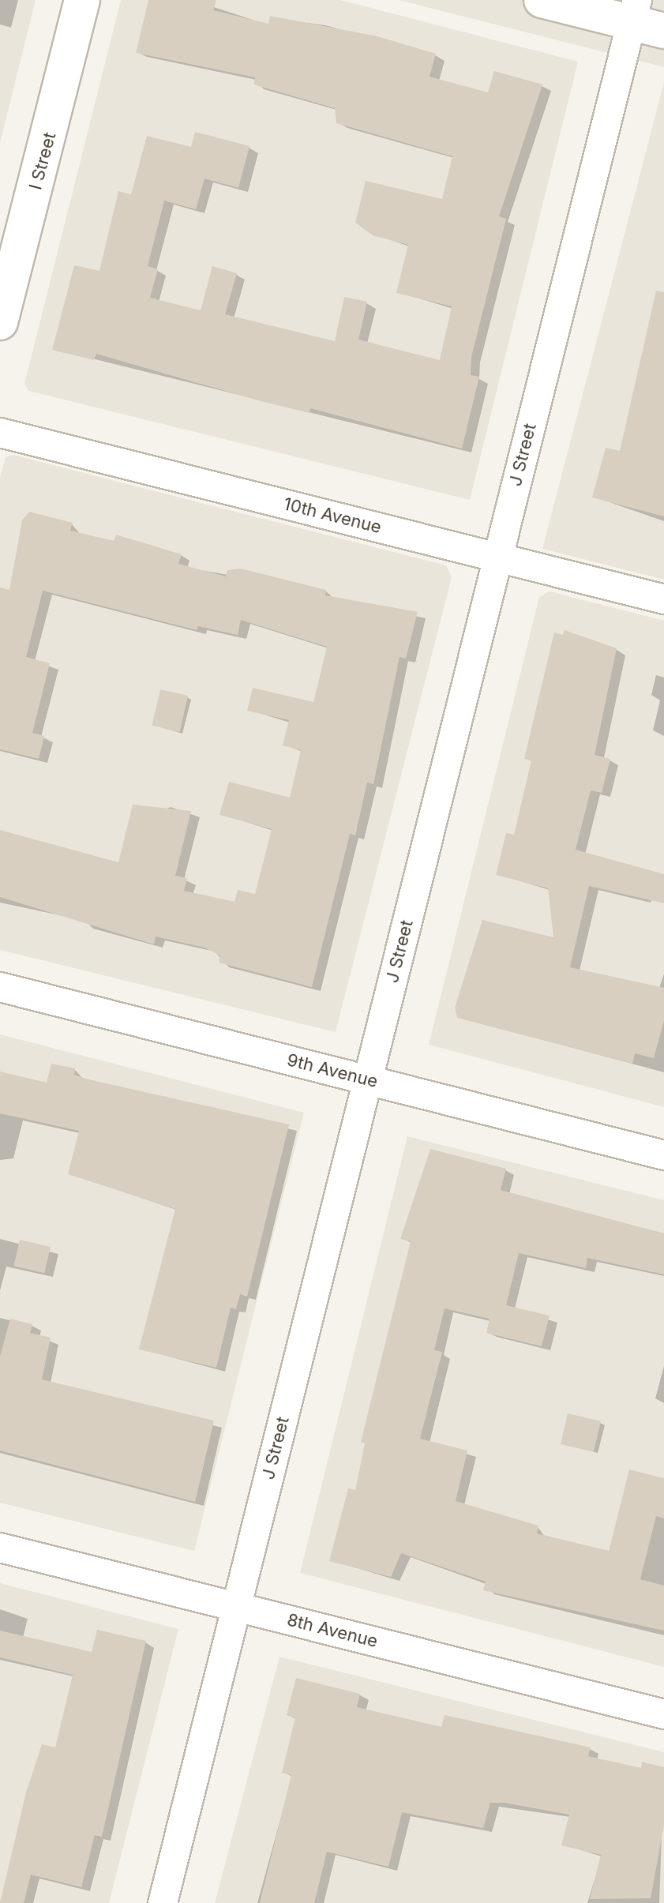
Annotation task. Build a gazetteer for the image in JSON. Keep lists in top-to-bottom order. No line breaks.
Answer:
{"streets":{"street":["I Street","J Street","10th Avenue","9th Avenue","8th Avenue"]},"crossings":[["J Street","10th Avenue"],["J Street","9th Avenue"],["J Street","8th Avenue"]]}
